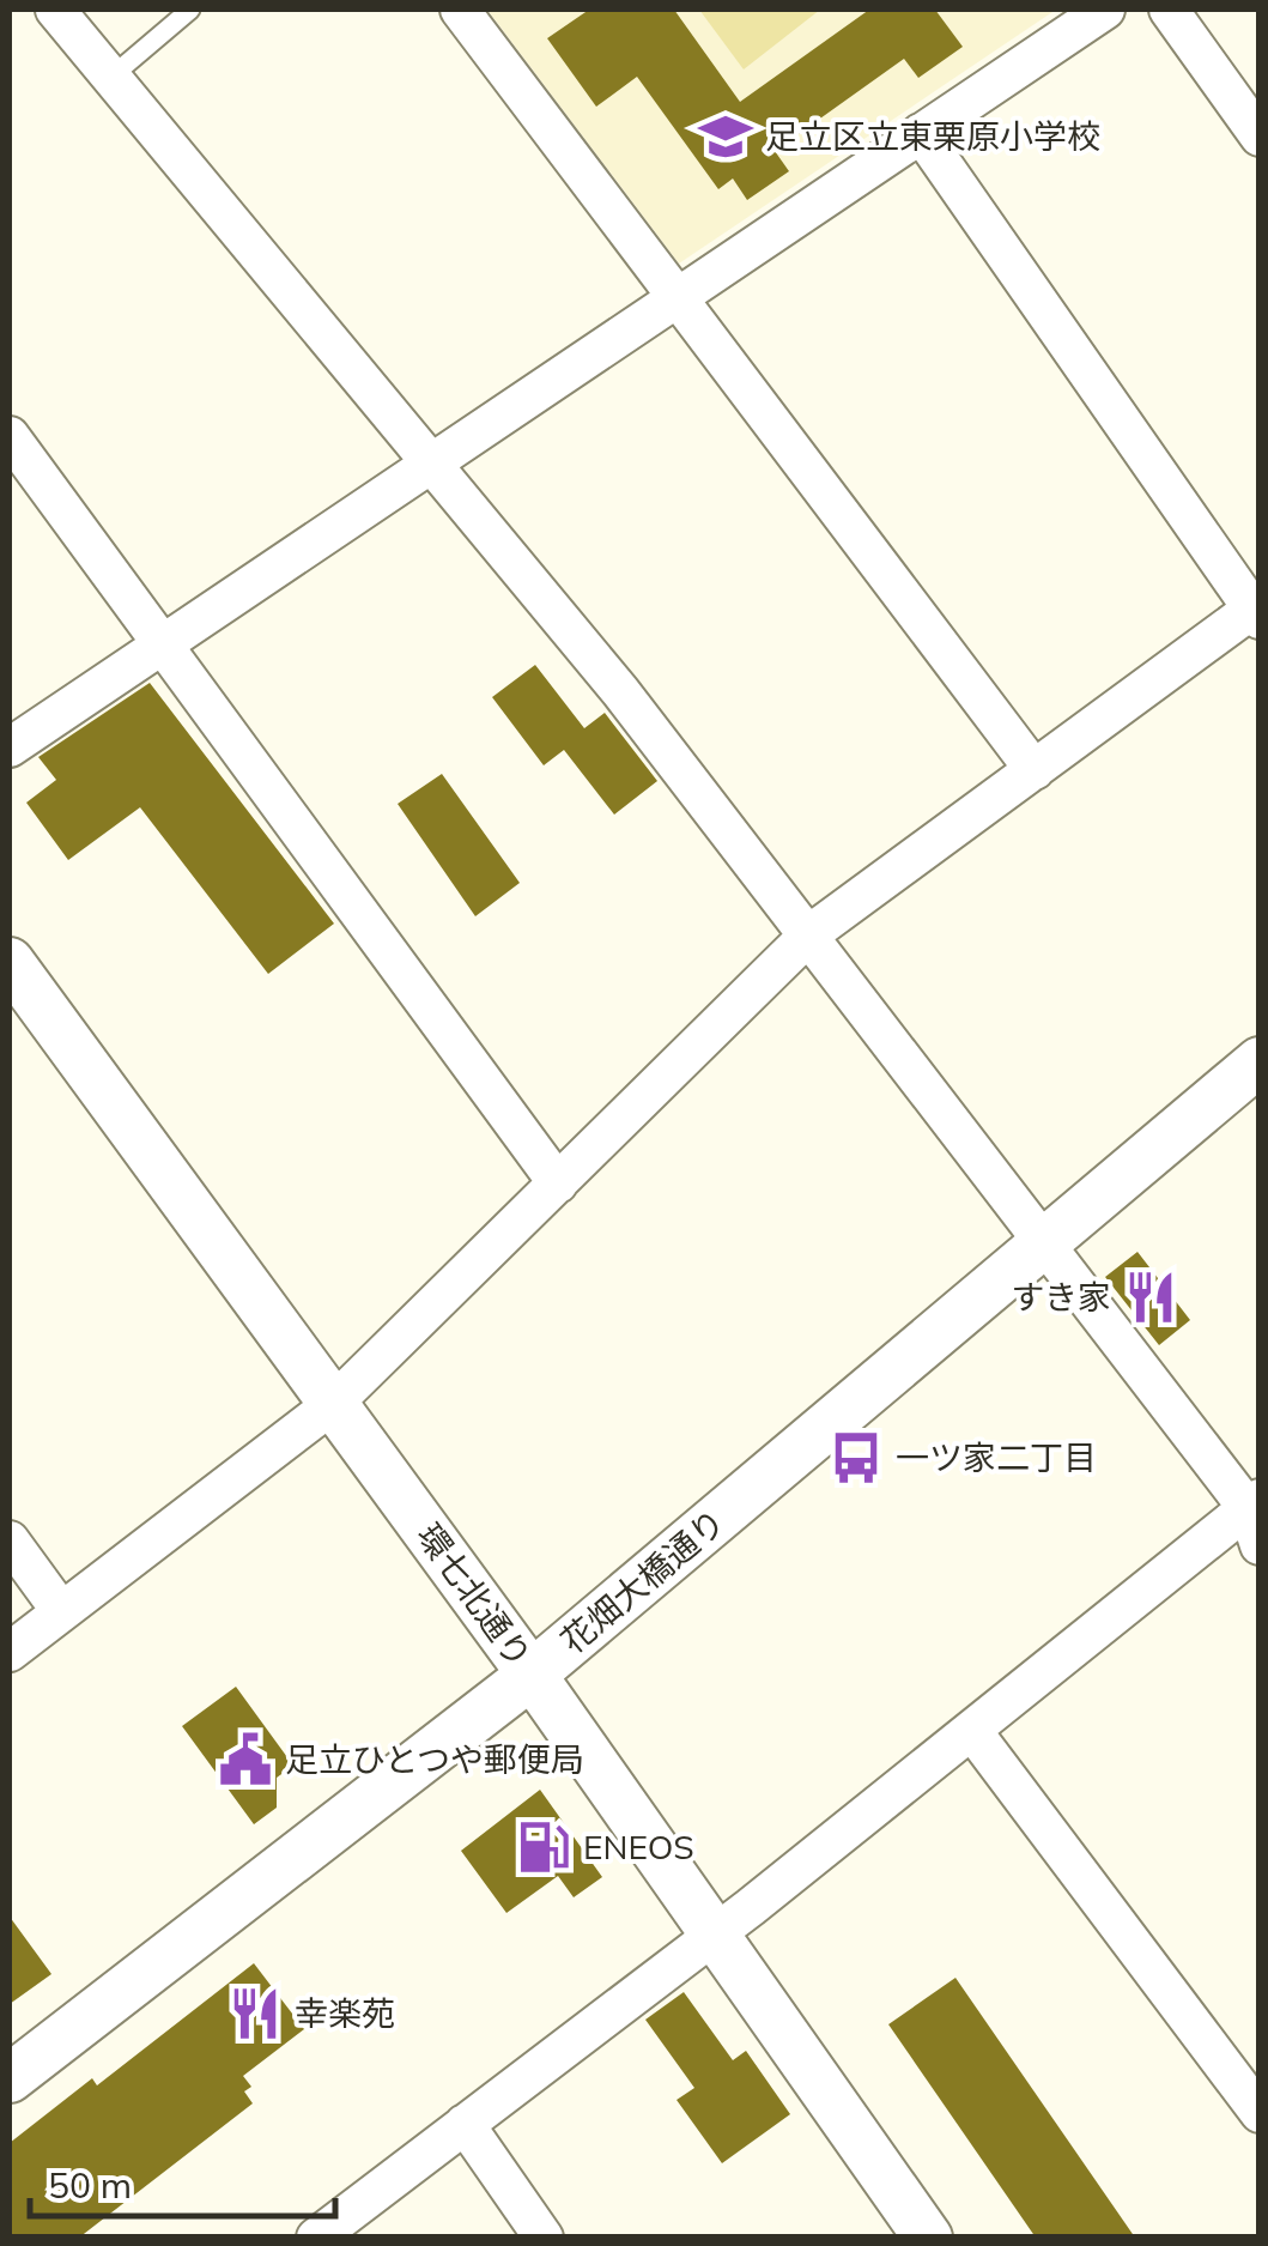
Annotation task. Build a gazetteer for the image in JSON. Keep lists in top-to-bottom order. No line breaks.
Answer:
{"streets":{"street":["花畑大橋通り","環七北通り"]},"crossings":[["花畑大橋通り","環七北通り"]],"places":{"school or university":["足立区立東栗原小学校"],"restaurant":["すき家","幸楽苑"],"bus stop":["一ツ家二丁目"],"public building":["足立ひとつや郵便局"],"fuel station":["ENEOS"]},"scale_bar":"50 m"}
